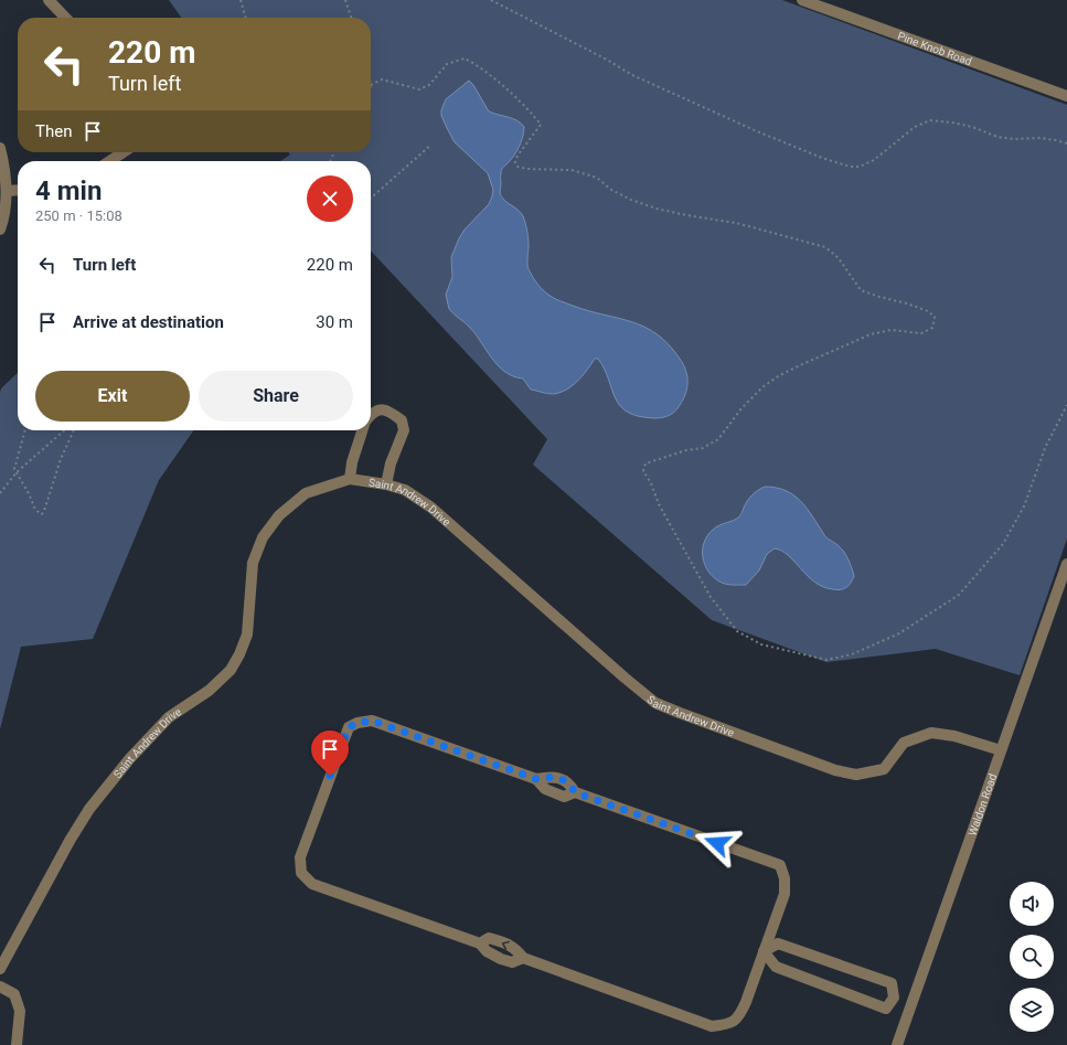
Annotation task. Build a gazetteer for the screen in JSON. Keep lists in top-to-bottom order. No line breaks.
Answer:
{"streets":{"street":["Pine Knob Road","Saint Andrew Drive","Waldon Road"]},"crossings":[["Saint Andrew Drive","Waldon Road"]],"page":{"turn":["220 m","Turn left"],"then":"Then","heading":["4 min","250 m · 15:08"],"list":[{"name":"Turn left","value":"220 m"},{"name":"Arrive at destination","value":"30 m"}],"buttons":["Exit","Share"]}}
